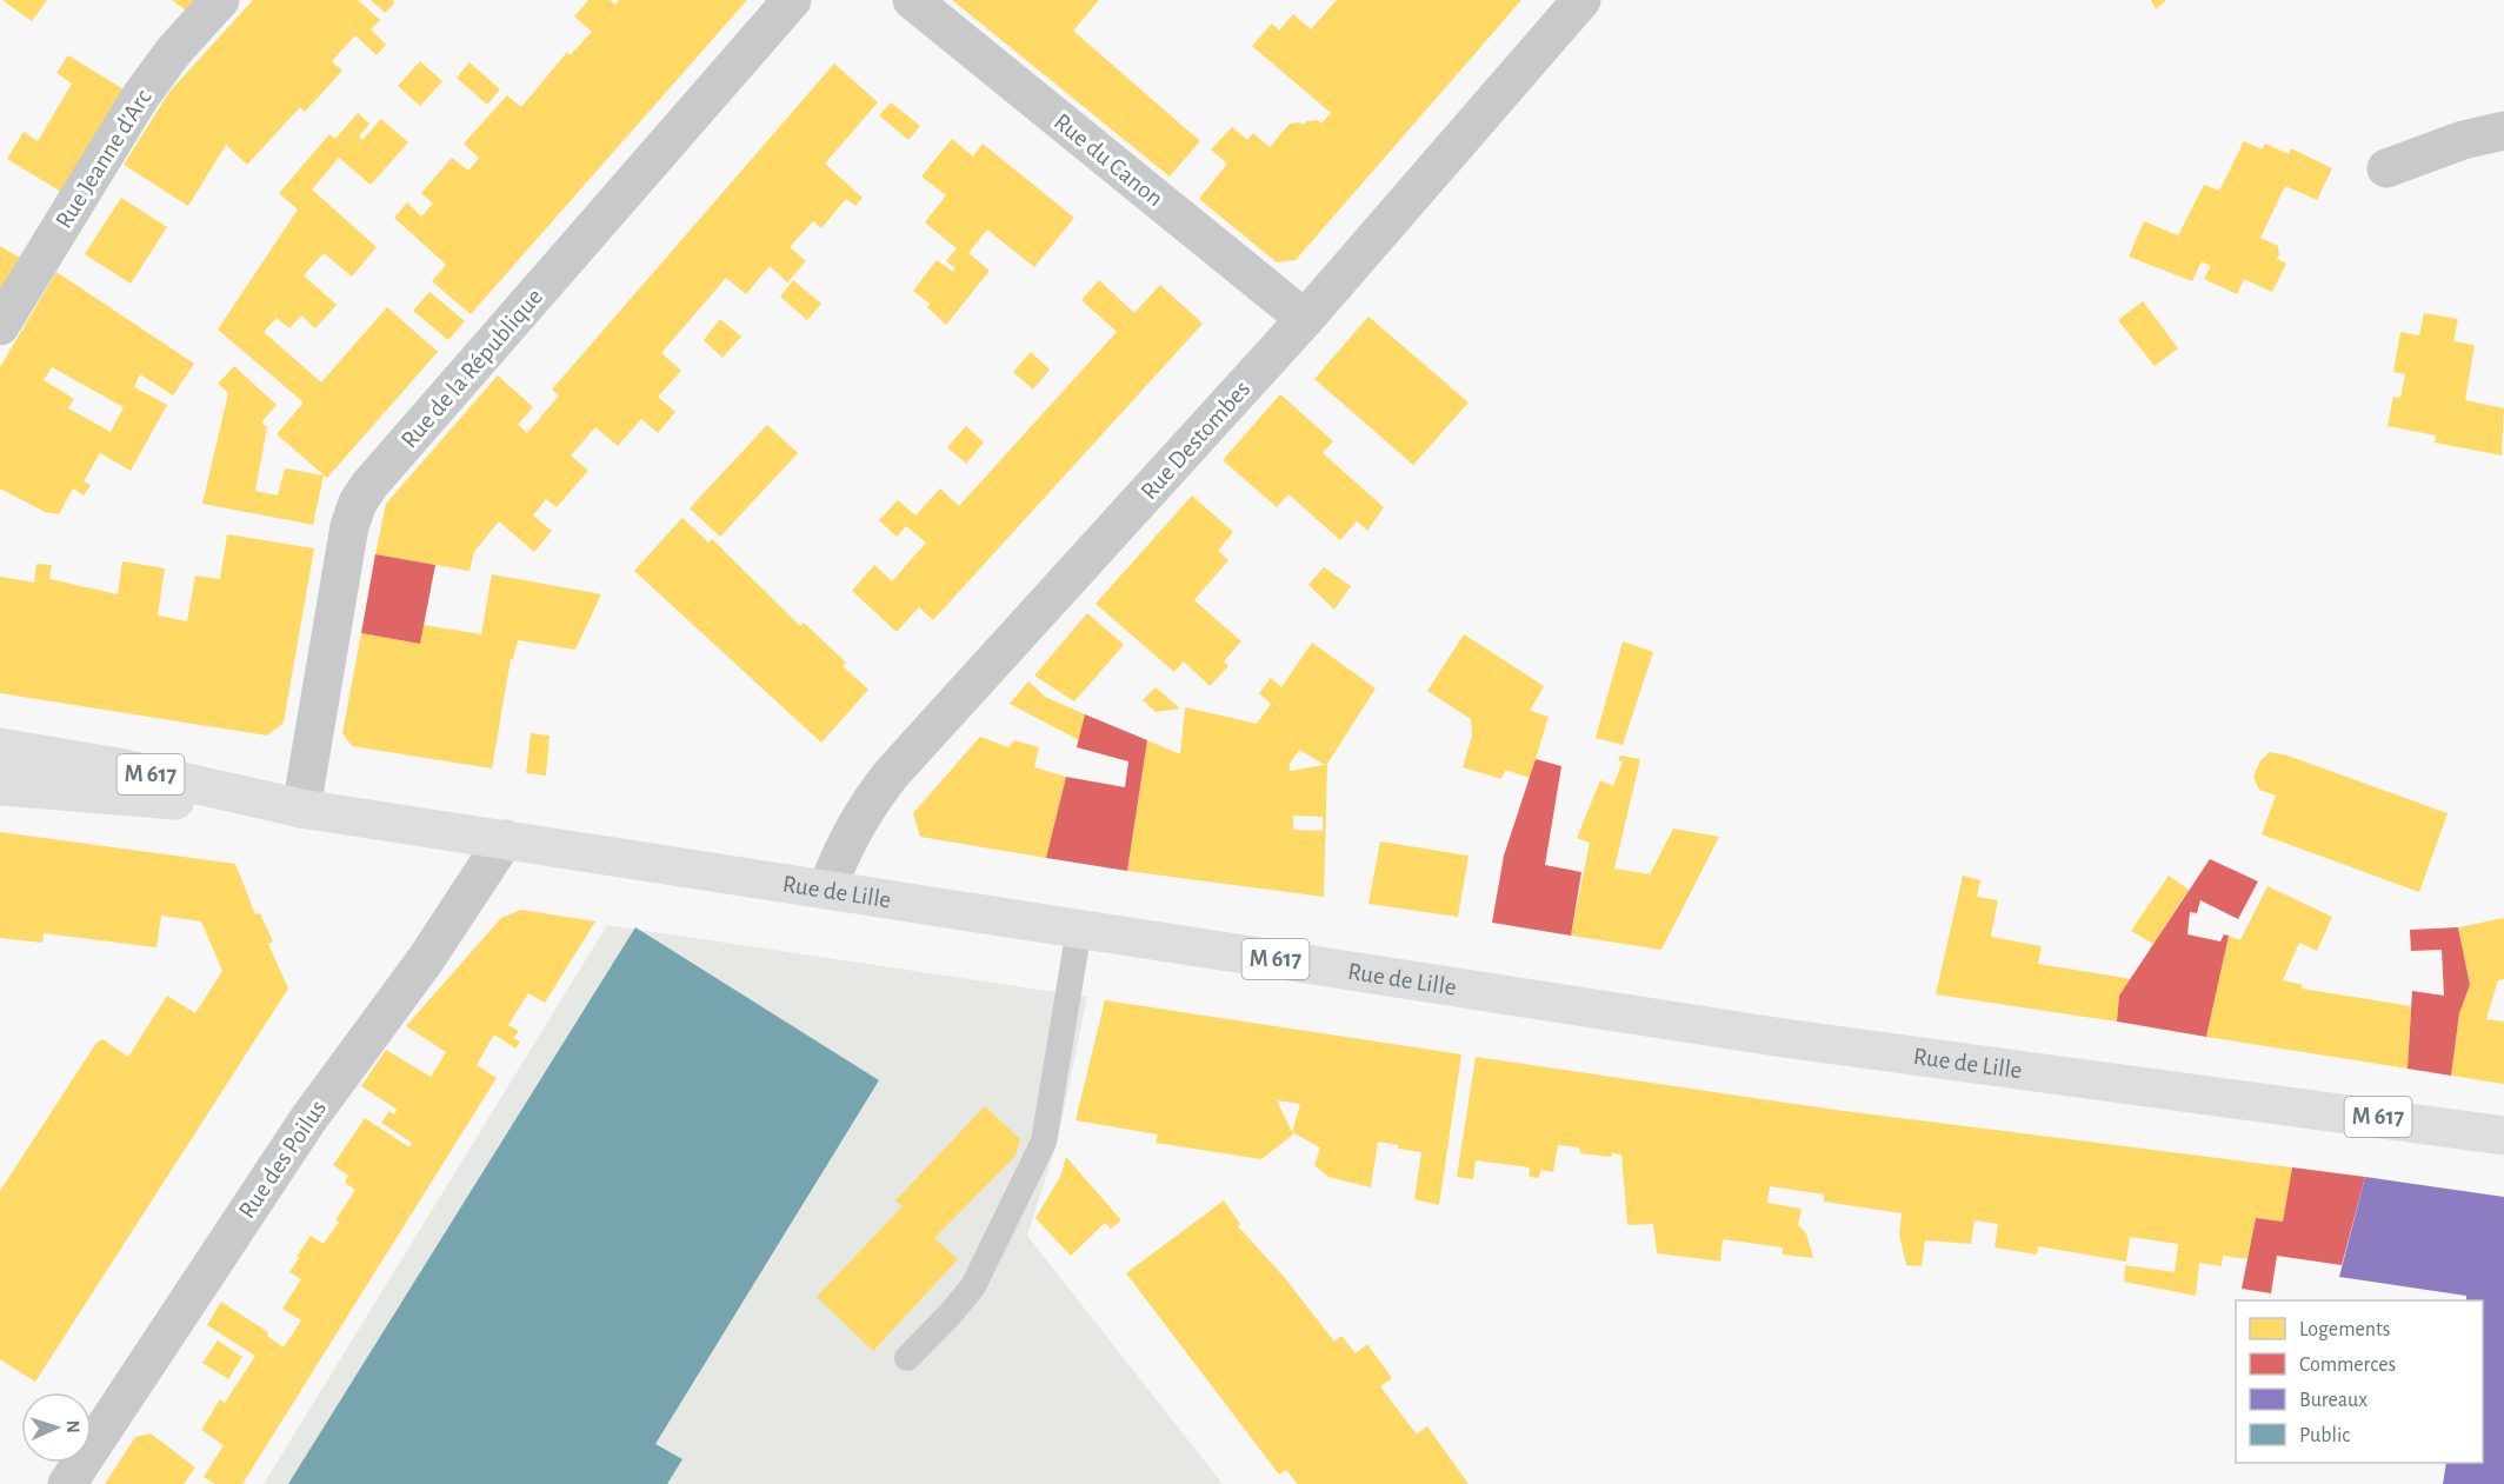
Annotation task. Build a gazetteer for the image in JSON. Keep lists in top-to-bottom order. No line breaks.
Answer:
{"streets":{"main road":["M 617","Rue de Lille"],"street":["Rue Jeanne d'Arc","Rue du Canon","Rue de la République","Rue Destombes","Rue des Poilus"]},"crossings":[["Rue du Canon","Rue Destombes"],["Rue de la République","Rue de Lille"],["Rue Destombes","Rue de Lille"],["Rue de Lille","Rue des Poilus"]],"legend":["Logements","Commerces","Bureaux","Public"],"north":"right"}
